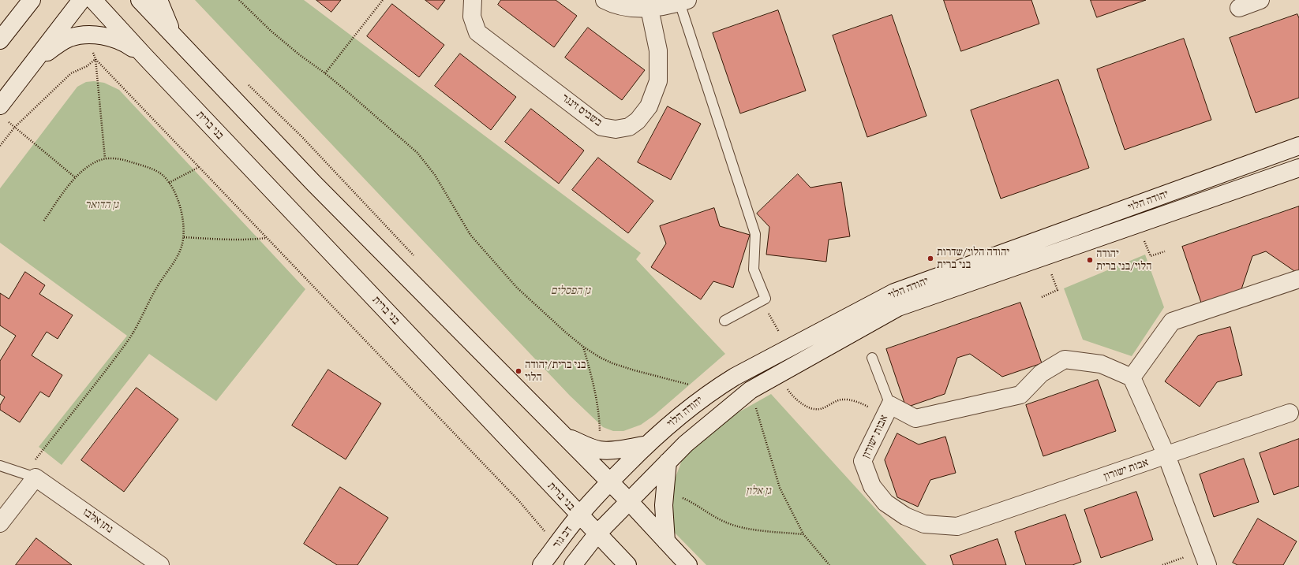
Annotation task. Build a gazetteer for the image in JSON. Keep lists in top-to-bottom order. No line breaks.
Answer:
{"streets":{"street":["בשביס זינגר","בני ברית","יהודה הלוי","אבות ישורון","נתן אלבז","דב גור"]},"crossings":[["בני ברית","דב גור"],["יהודה הלוי","דב גור"]],"parks":["גן הדואר","גן הפסלים","גן אלון"],"places":["יהודה הלוי/שדרות בני ברית","יהודה הלוי/בני ברית","בני ברית/יהודה הלוי"]}
